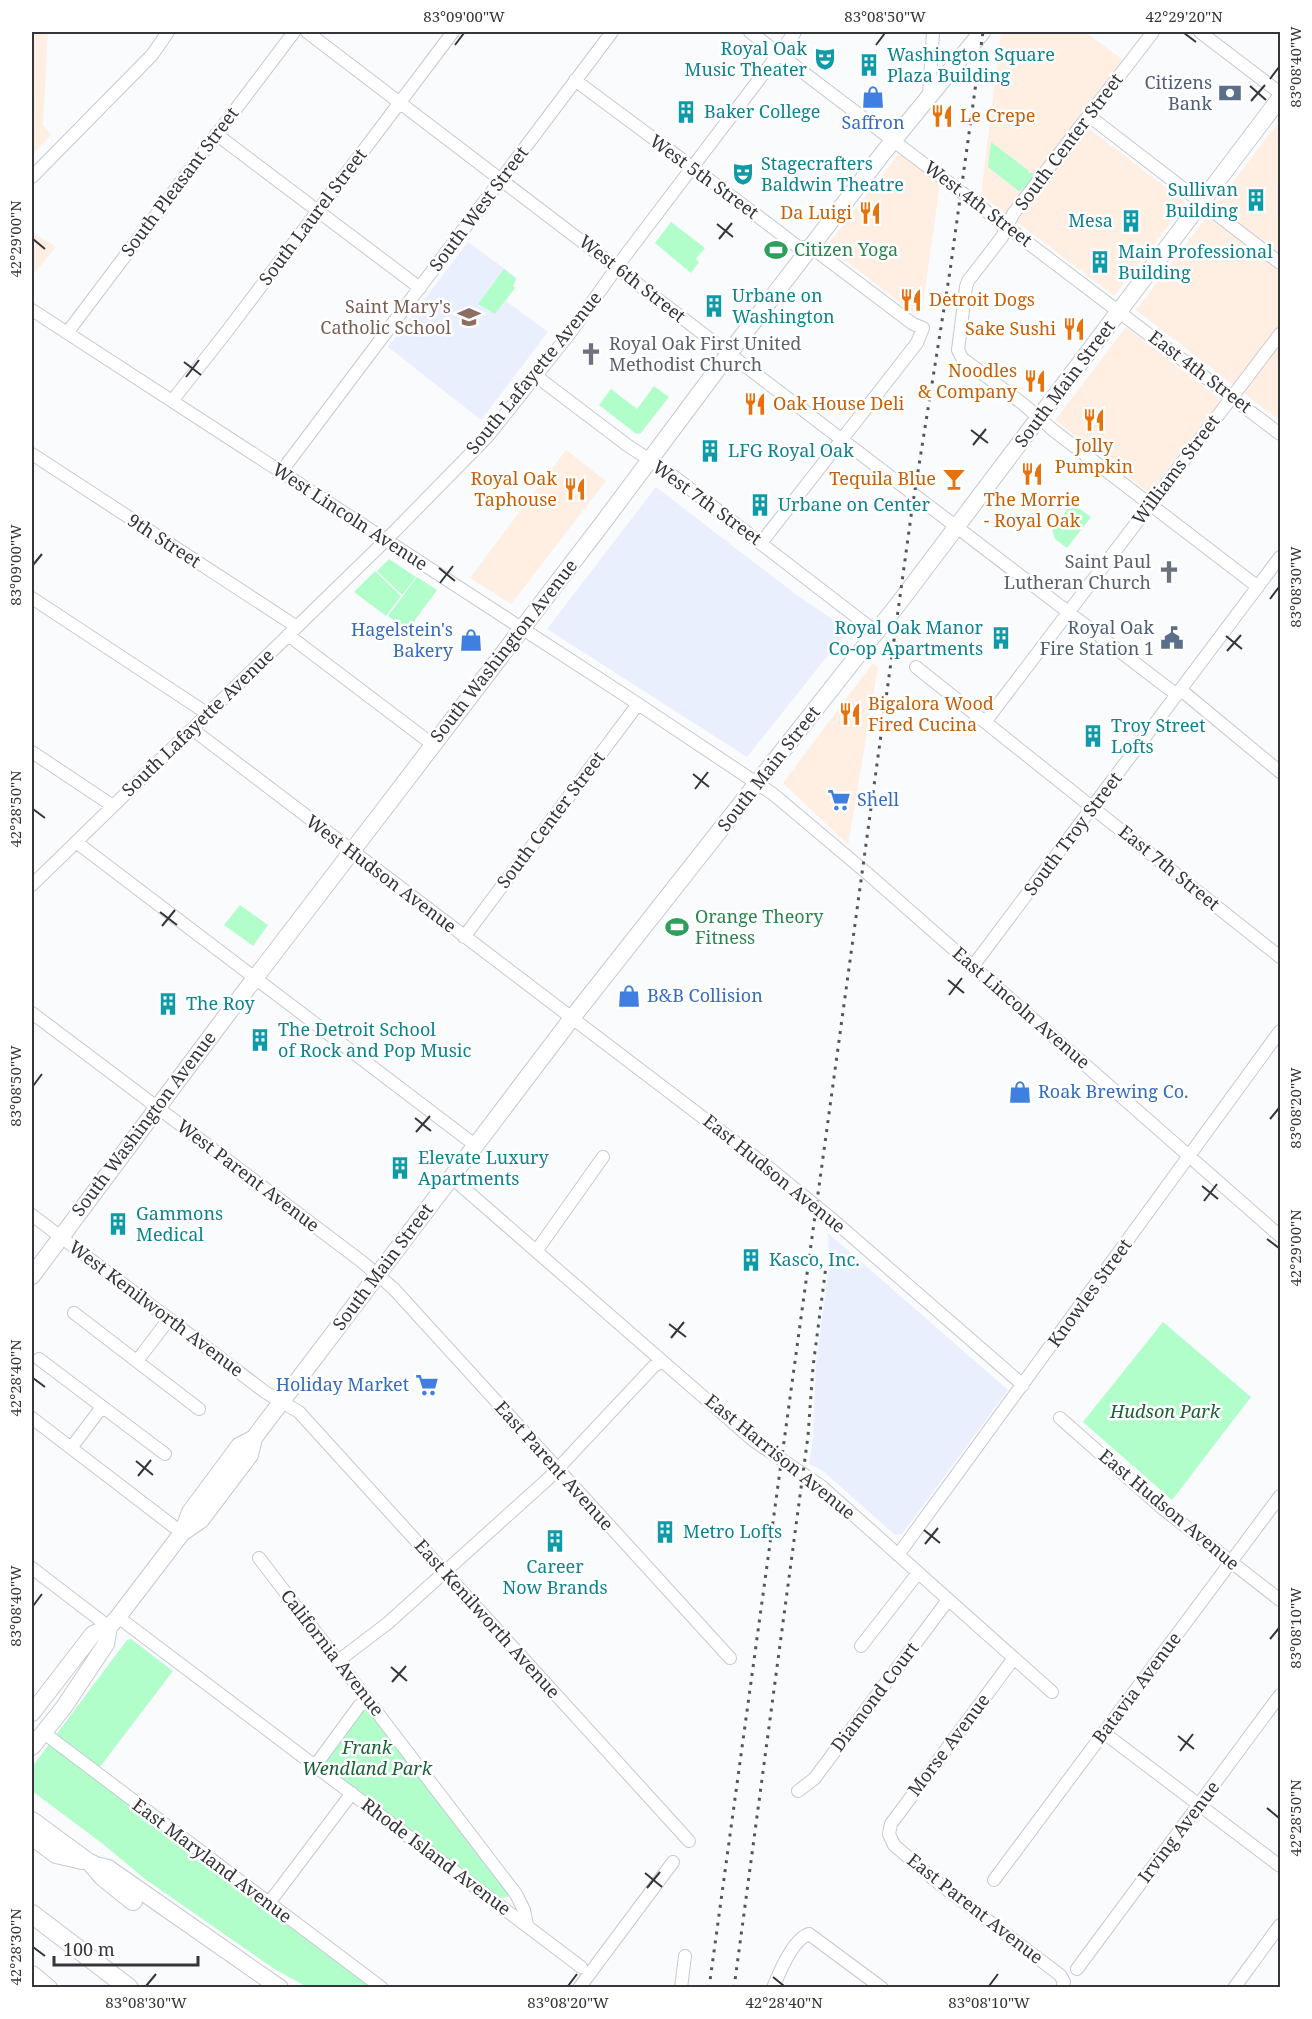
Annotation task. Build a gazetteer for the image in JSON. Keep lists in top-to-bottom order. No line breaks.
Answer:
{"streets":{"main road":["South Main Street","South Washington Avenue"],"street":["South Center Street","West 5th Street","South Pleasant Street","West 4th Street","South West Street","South Laurel Street","West 6th Street","East 4th Street","South Lafayette Avenue","Williams Street","West 7th Street","West Lincoln Avenue","9th Street","South Troy Street","East 7th Street","West Hudson Avenue","East Lincoln Avenue","East Hudson Avenue","West Parent Avenue","Knowles Street","West Kenilworth Avenue","East Harrison Avenue","East Parent Avenue","East Kenilworth Avenue","California Avenue","Batavia Avenue","Diamond Court","Morse Avenue","Irving Avenue","Rhode Island Avenue","East Maryland Avenue"]},"crossings":[["South Center Street","West 4th Street"],["South Center Street","South Main Street"],["South Center Street","West Lincoln Avenue"],["South Center Street","West Hudson Avenue"],["West 5th Street","South West Street"],["West 5th Street","West 6th Street"],["West 5th Street","South Lafayette Avenue"],["West 5th Street","South Washington Avenue"],["South Pleasant Street","West Lincoln Avenue"],["West 4th Street","East 4th Street"],["West 4th Street","South Lafayette Avenue"],["West 4th Street","South Main Street"],["West 4th Street","South Washington Avenue"],["South West Street","West 6th Street"],["South West Street","West Lincoln Avenue"],["South Laurel Street","West 6th Street"],["South Laurel Street","West Lincoln Avenue"],["West 6th Street","South Lafayette Avenue"],["West 6th Street","South Main Street"],["West 6th Street","Williams Street"],["West 6th Street","South Washington Avenue"],["West 6th Street","South Troy Street"],["East 4th Street","South Main Street"],["East 4th Street","Williams Street"],["South Lafayette Avenue","West 7th Street"],["South Lafayette Avenue","West Lincoln Avenue"],["South Lafayette Avenue","9th Street"],["South Lafayette Avenue","West Hudson Avenue"],["South Main Street","West 7th Street"],["South Main Street","West Lincoln Avenue"],["South Main Street","West Hudson Avenue"],["South Main Street","East Lincoln Avenue"],["South Main Street","East Hudson Avenue"],["South Main Street","West Parent Avenue"],["South Main Street","West Kenilworth Avenue"],["South Main Street","East Harrison Avenue"],["South Main Street","East Parent Avenue"],["South Main Street","East Kenilworth Avenue"],["South Main Street","Rhode Island Avenue"],["South Main Street","East Maryland Avenue"],["Williams Street","East 7th Street"],["West 7th Street","South Washington Avenue"],["West Lincoln Avenue","South Washington Avenue"],["West Lincoln Avenue","East Lincoln Avenue"],["9th Street","South Washington Avenue"],["South Washington Avenue","West Hudson Avenue"],["South Washington Avenue","West Parent Avenue"],["South Washington Avenue","West Kenilworth Avenue"],["South Troy Street","East 7th Street"],["South Troy Street","East Lincoln Avenue"],["West Hudson Avenue","East Hudson Avenue"],["East Lincoln Avenue","Knowles Street"],["East Hudson Avenue","Knowles Street"],["East Hudson Avenue","Batavia Avenue"],["West Parent Avenue","East Parent Avenue"],["Knowles Street","East Harrison Avenue"],["West Kenilworth Avenue","East Kenilworth Avenue"],["East Harrison Avenue","Diamond Court"],["East Harrison Avenue","Morse Avenue"],["East Parent Avenue","Morse Avenue"],["California Avenue","Rhode Island Avenue"]],"parks":["Hudson Park","Frank Wendland Park"],"places":{"theatre":["Royal Oak Music Theater","Stagecrafters Baldwin Theatre"],"building":["Washington Square Plaza Building","Baker College","Sullivan Building","Mesa","Main Professional Building","Urbane on Washington","LFG Royal Oak","Urbane on Center","Royal Oak Manor Co-op Apartments","Troy Street Lofts","The Roy","The Detroit School of Rock and Pop Music","Elevate Luxury Apartments","Gammons Medical","Kasco, Inc.","Metro Lofts","Career Now Brands"],"bank":["Citizens Bank"],"shop":["Saffron","Hagelstein's Bakery","B&B Collision","Roak Brewing Co."],"restaurant":["Le Crepe","Da Luigi","Detroit Dogs","Sake Sushi","Noodles & Company","Oak House Deli","Jolly Pumpkin","The Morrie - Royal Oak","Royal Oak Taphouse","Bigalora Wood Fired Cucina"],"sports":["Citizen Yoga","Orange Theory Fitness"],"school or university":["Saint Mary's Catholic School"],"church":["Royal Oak First United Methodist Church","Saint Paul Lutheran Church"],"bar":["Tequila Blue"],"public building":["Royal Oak Fire Station 1"],"supermarket":["Shell","Holiday Market"]},"scale_bar":"100 m","coordinates":["83°09'00\"W","83°08'50\"W","42°29'20\"N","83°08'40\"W","42°29'00\"N","83°08'30\"W","42°28'50\"N","83°08'20\"W","42°28'40\"N","83°08'10\"W","42°28'30\"N"]}
